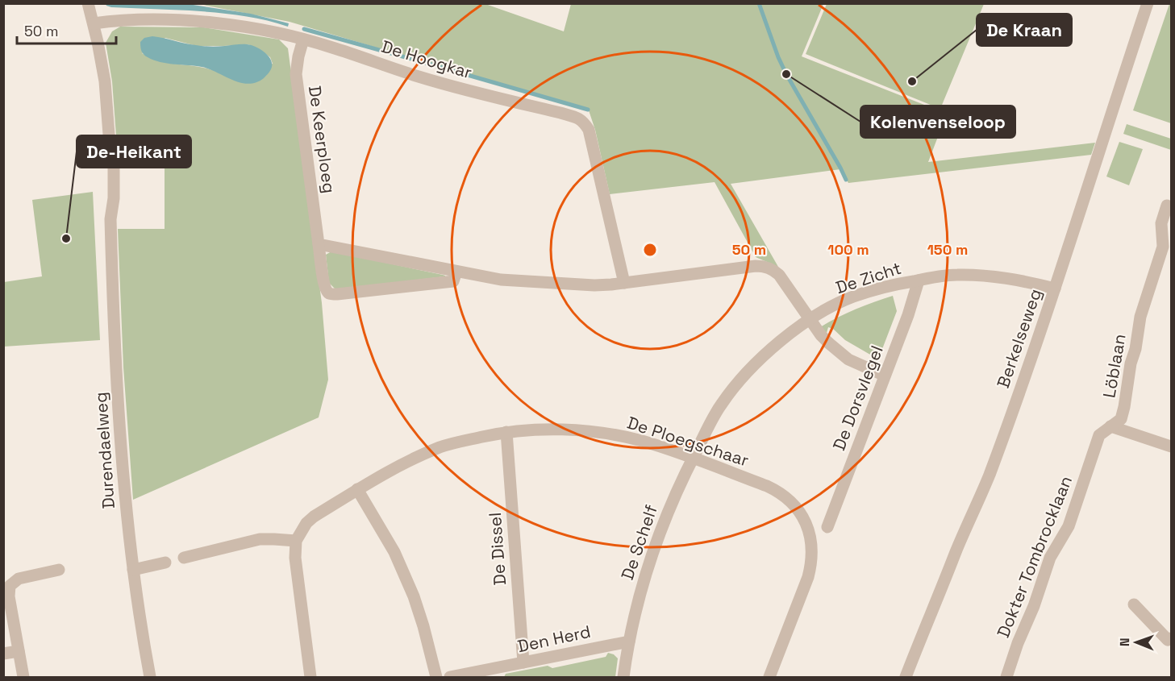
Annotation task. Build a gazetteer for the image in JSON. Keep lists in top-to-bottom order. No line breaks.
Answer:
{"streets":{"street":["De Hoogkar","De Keerploeg","De Zicht","Berkelseweg","Löblaan","De Dorsvlegel","De Ploegschaar","Durendaelweg","De Schelf","De Dissel","Dokter Tombrocklaan","Den Herd"]},"crossings":[["De Hoogkar","De Keerploeg"],["De Hoogkar","Durendaelweg"],["De Zicht","Berkelseweg"],["De Zicht","De Dorsvlegel"],["De Zicht","De Ploegschaar"],["De Zicht","De Schelf"],["Löblaan","Dokter Tombrocklaan"],["De Ploegschaar","De Schelf"],["De Ploegschaar","De Dissel"],["De Schelf","Den Herd"],["De Dissel","Den Herd"]],"places":["Kolenvenseloop","De Kraan","De-Heikant"],"scale_bar":"50 m","north":"left","rings":["50 m","100 m","150 m"]}
